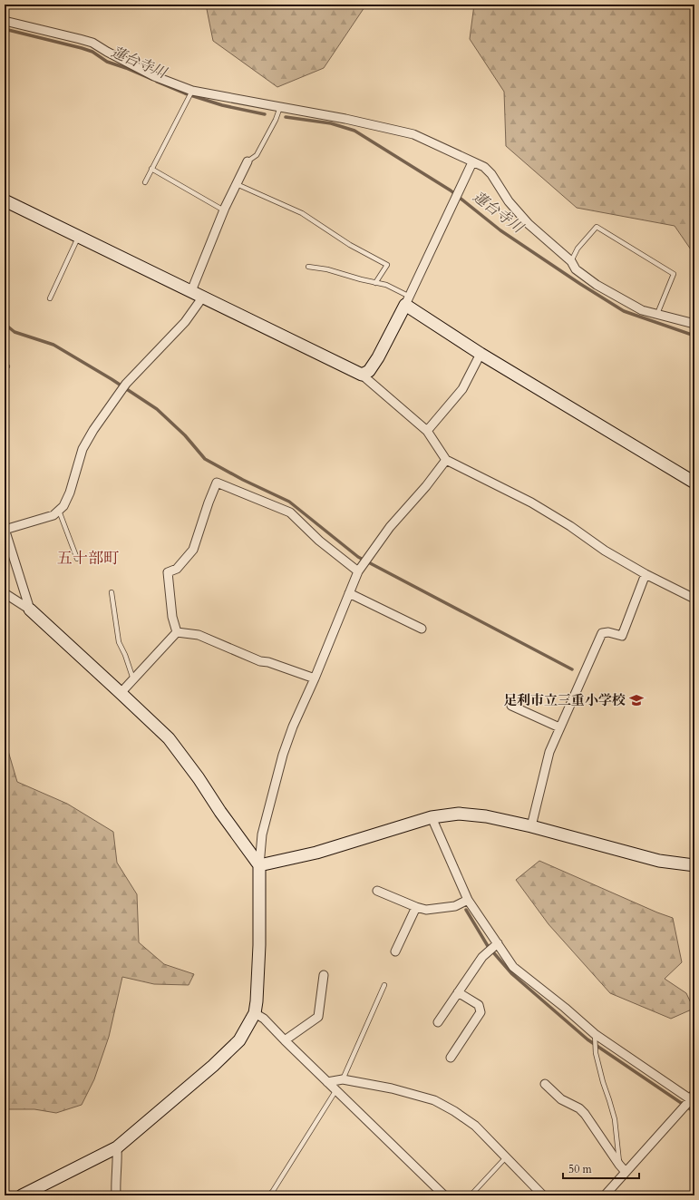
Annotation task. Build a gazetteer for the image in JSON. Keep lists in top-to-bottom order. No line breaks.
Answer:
{"districts":["五十部町"],"water":["蓮台寺川"],"places":{"school or university":["足利市立三重小学校"]},"scale_bar":"50 m"}
